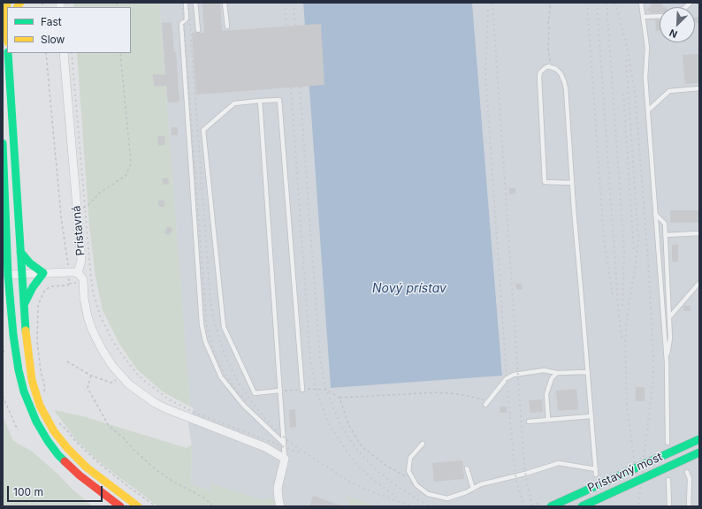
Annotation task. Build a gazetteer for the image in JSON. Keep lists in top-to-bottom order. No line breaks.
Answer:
{"streets":{"main road":["Prístavný most"],"street":["Prístavná"]},"water":["Nový prístav"],"legend":["Fast","Slow"],"scale_bar":"100 m","north":"bottom left"}
